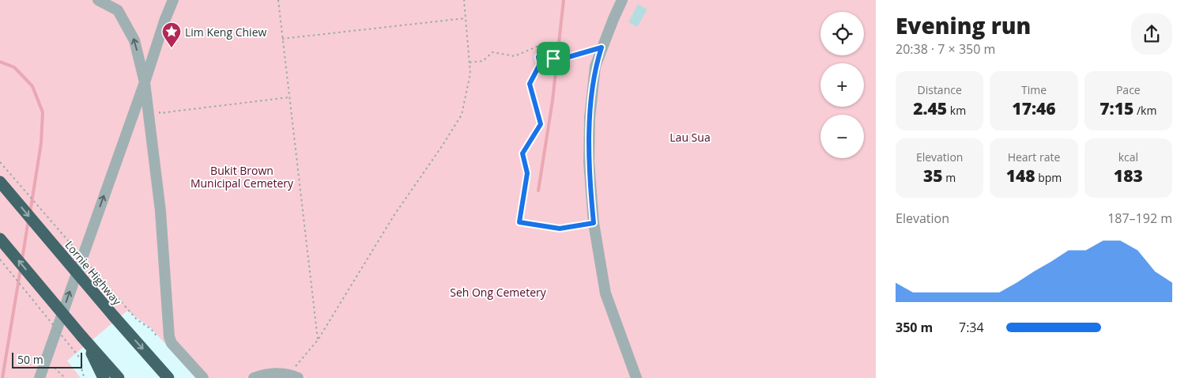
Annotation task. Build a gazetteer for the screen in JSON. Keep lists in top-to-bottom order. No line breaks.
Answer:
{"streets":{"highway":["Lornie Highway"]},"parks":["Lau Sua","Bukit Brown Municipal Cemetery","Seh Ong Cemetery"],"places":{"place":["Lim Keng Chiew"]},"scale_bar":"50 m","page":{"heading":["Evening run","20:38 · 7 × 350 m"],"map_buttons":["+","−"],"stats":[["Distance","2.45 km"],["Time","17:46"],["Pace","7:15 /km"],["Elevation","35 m"],["Heart rate","148 bpm"],["kcal","183"]],"chart":["Elevation","187–192 m"],"list":[{"name":"350 m","note":"7:34"}],"scale":"50 m"}}
